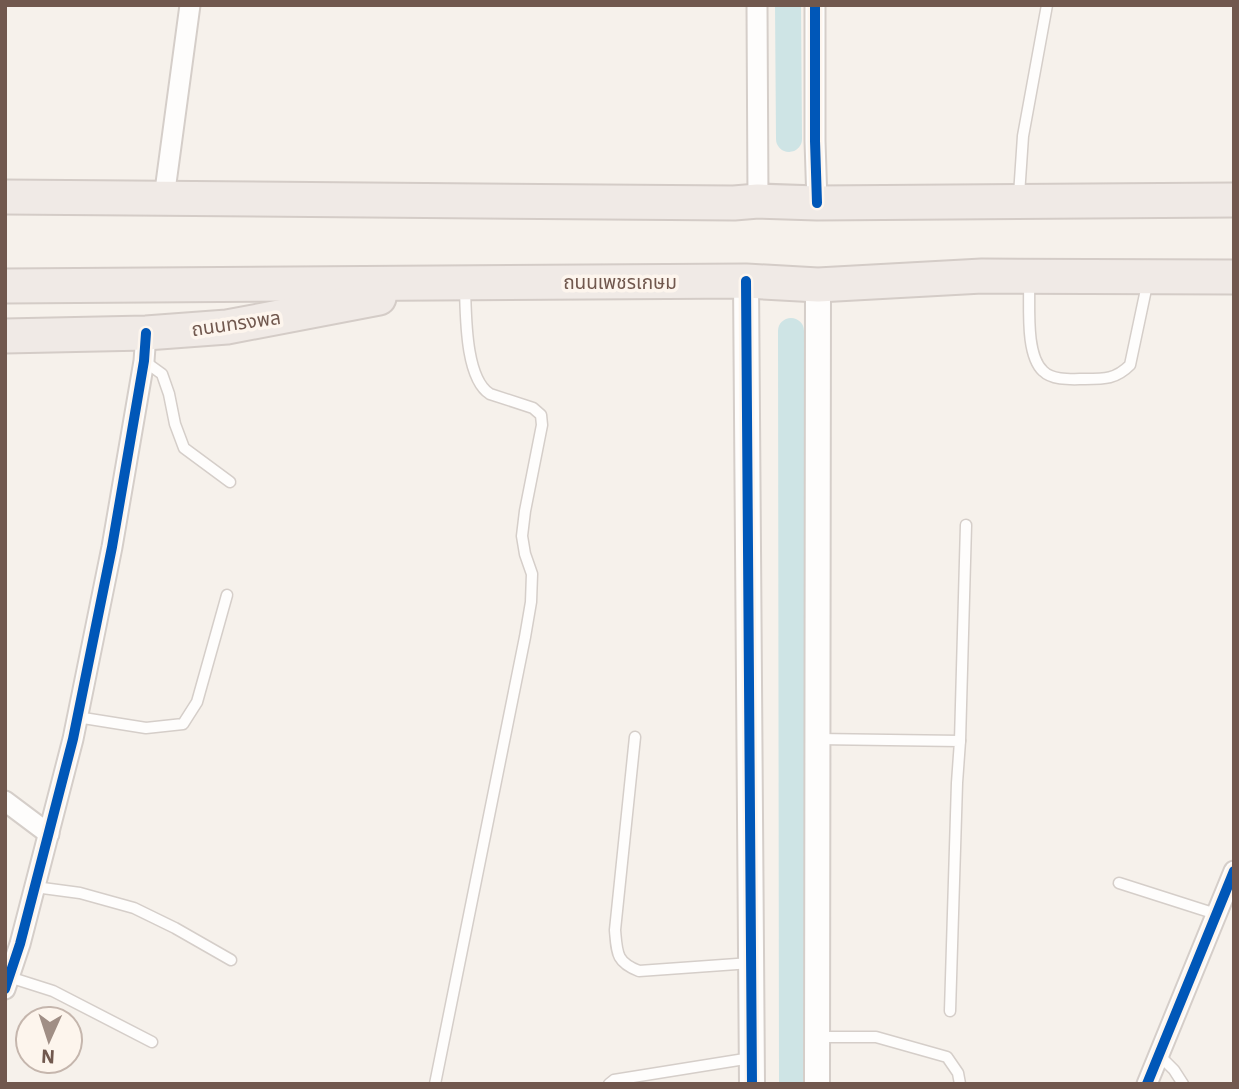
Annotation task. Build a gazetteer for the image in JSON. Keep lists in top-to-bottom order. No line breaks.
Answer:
{"streets":{"highway":["ถนนเพชรเกษม","ถนนทรงพล"]},"crossings":[["ถนนเพชรเกษม","ถนนทรงพล"]],"north":"bottom"}
